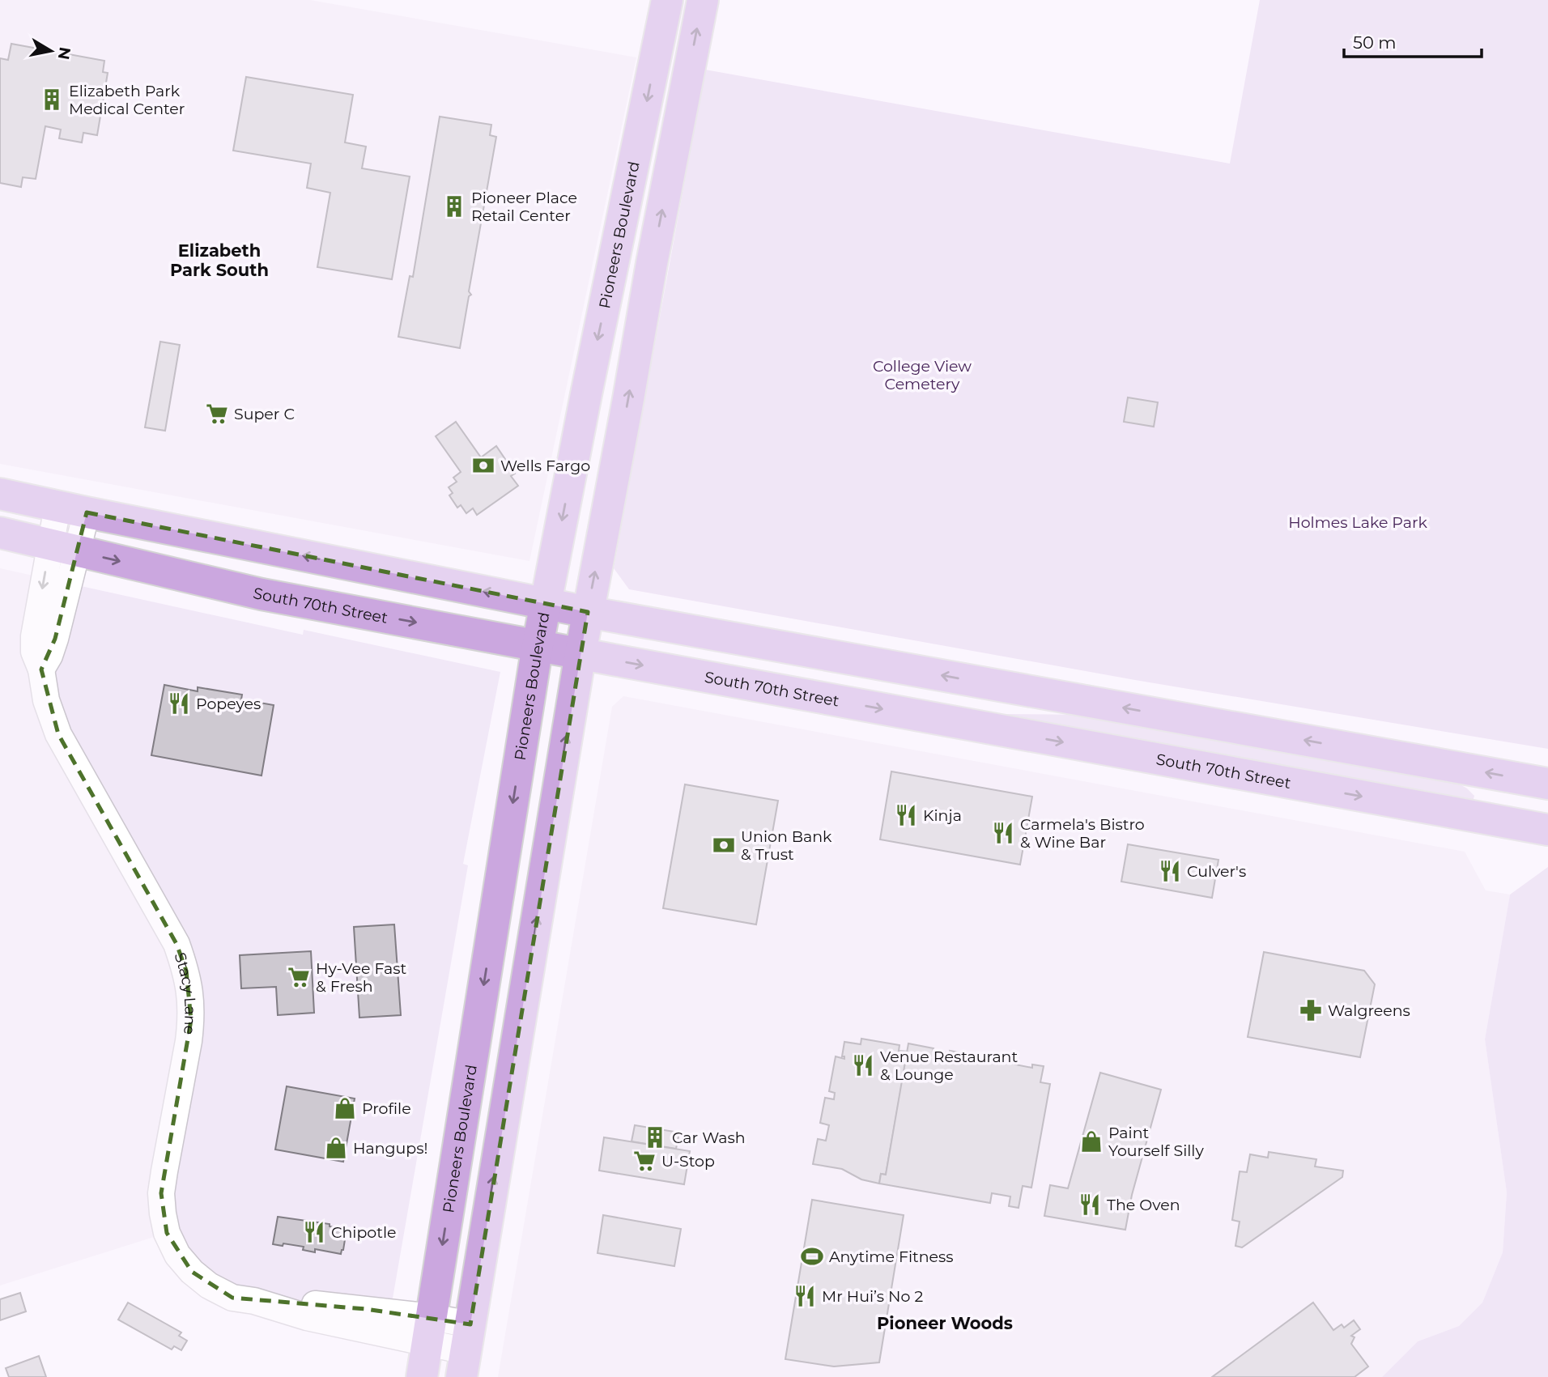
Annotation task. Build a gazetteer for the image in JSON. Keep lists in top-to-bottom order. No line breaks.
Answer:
{"streets":{"main road":["Pioneers Boulevard","South 70th Street"],"street":["Stacy Lane"]},"crossings":[["Pioneers Boulevard","South 70th Street"],["Pioneers Boulevard","Stacy Lane"],["South 70th Street","Stacy Lane"]],"districts":["Elizabeth Park South","Pioneer Woods"],"parks":["College View Cemetery","Holmes Lake Park"],"places":{"building":["Elizabeth Park Medical Center","Pioneer Place Retail Center","Car Wash"],"supermarket":["Super C","Hy-Vee Fast & Fresh","U-Stop"],"bank":["Wells Fargo","Union Bank & Trust"],"restaurant":["Popeyes","Kinja","Carmela's Bistro & Wine Bar","Culver's","Venue Restaurant & Lounge","The Oven","Chipotle","Mr Hui’s No 2"],"pharmacy":["Walgreens"],"shop":["Profile","Paint Yourself Silly","Hangups!"],"sports":["Anytime Fitness"]},"scale_bar":"50 m","north":"right"}
